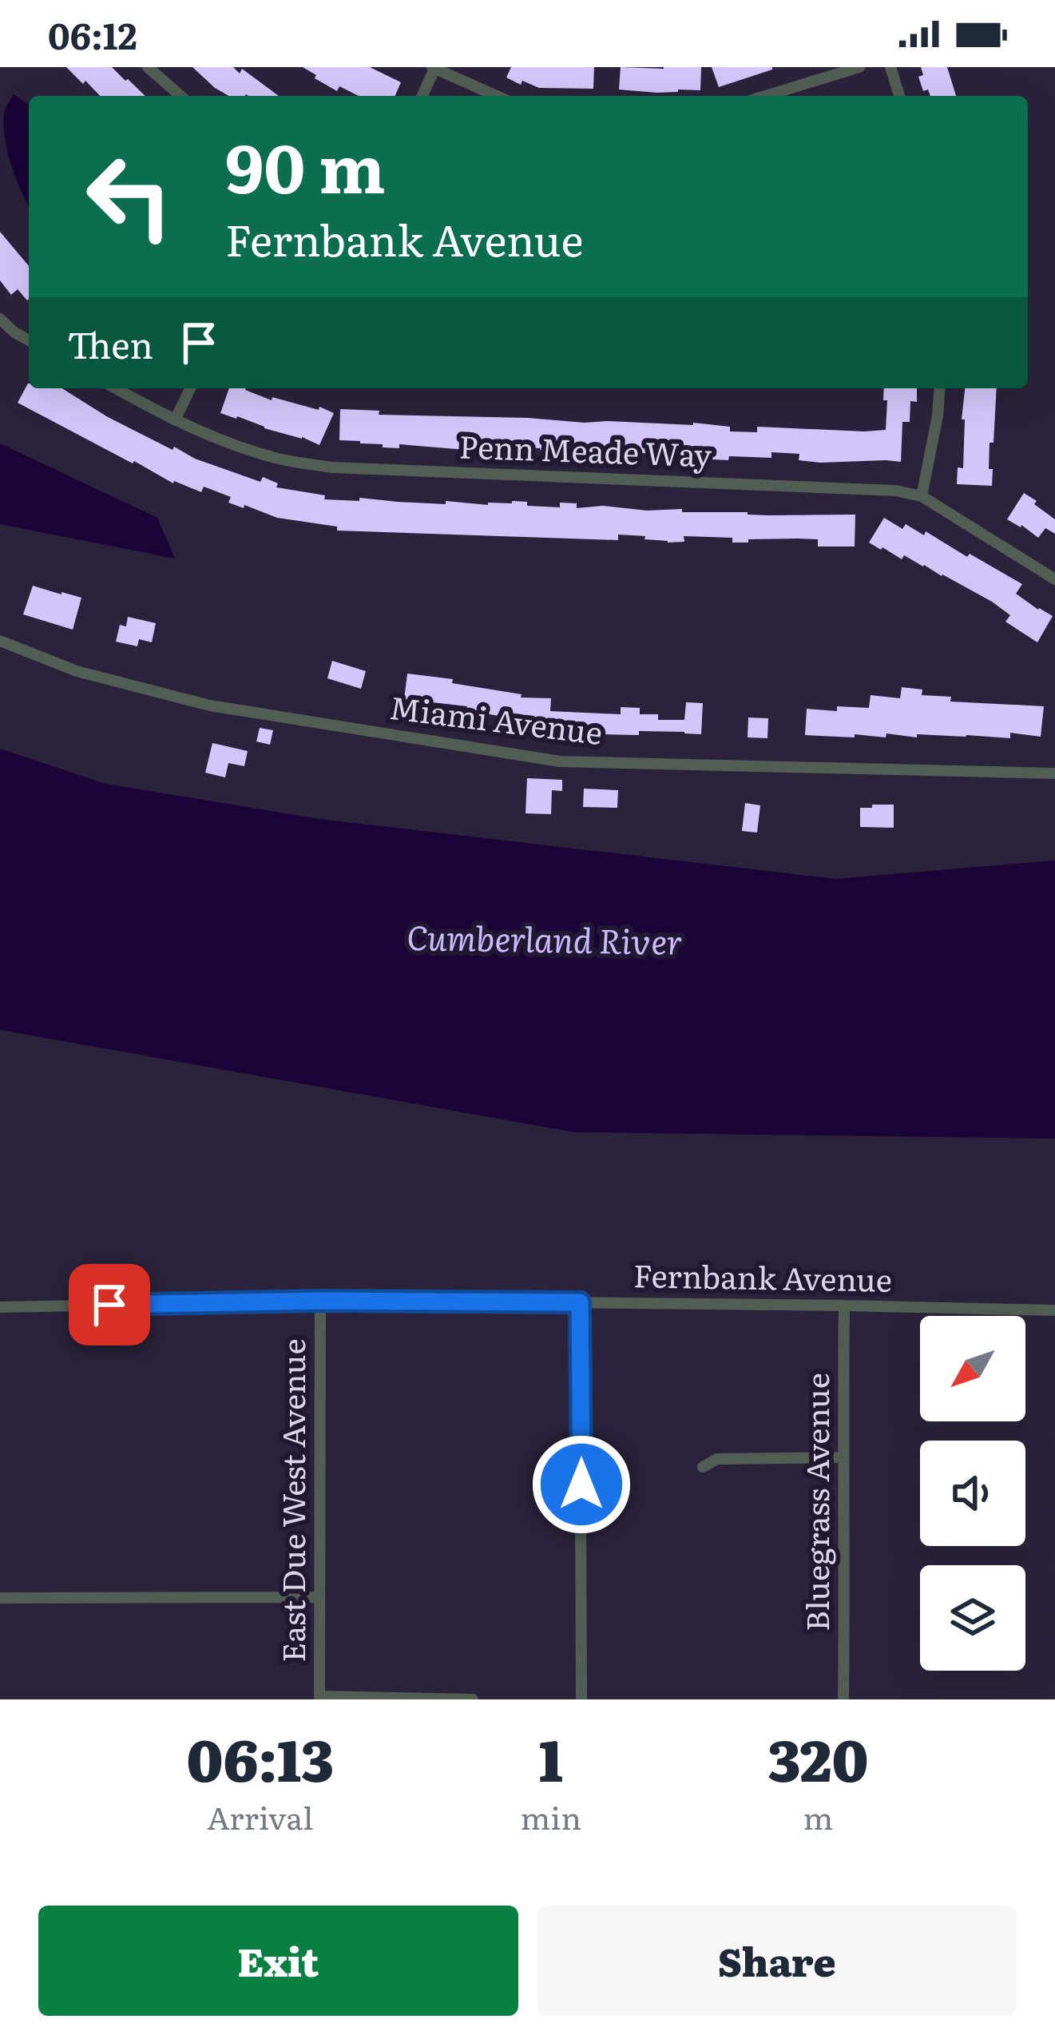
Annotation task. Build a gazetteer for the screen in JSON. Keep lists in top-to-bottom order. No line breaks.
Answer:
{"streets":{"street":["Penn Meade Way","Miami Avenue","Fernbank Avenue","East Due West Avenue","Bluegrass Avenue"]},"crossings":[["Fernbank Avenue","East Due West Avenue"],["Fernbank Avenue","Bluegrass Avenue"]],"water":["Cumberland River"],"north":"bottom left","page":{"status":"06:12","turn":["90 m","Fernbank Avenue"],"then":"Then","eta":["06:13","Arrival","1","min","320","m"],"buttons":["Exit","Share"]}}
